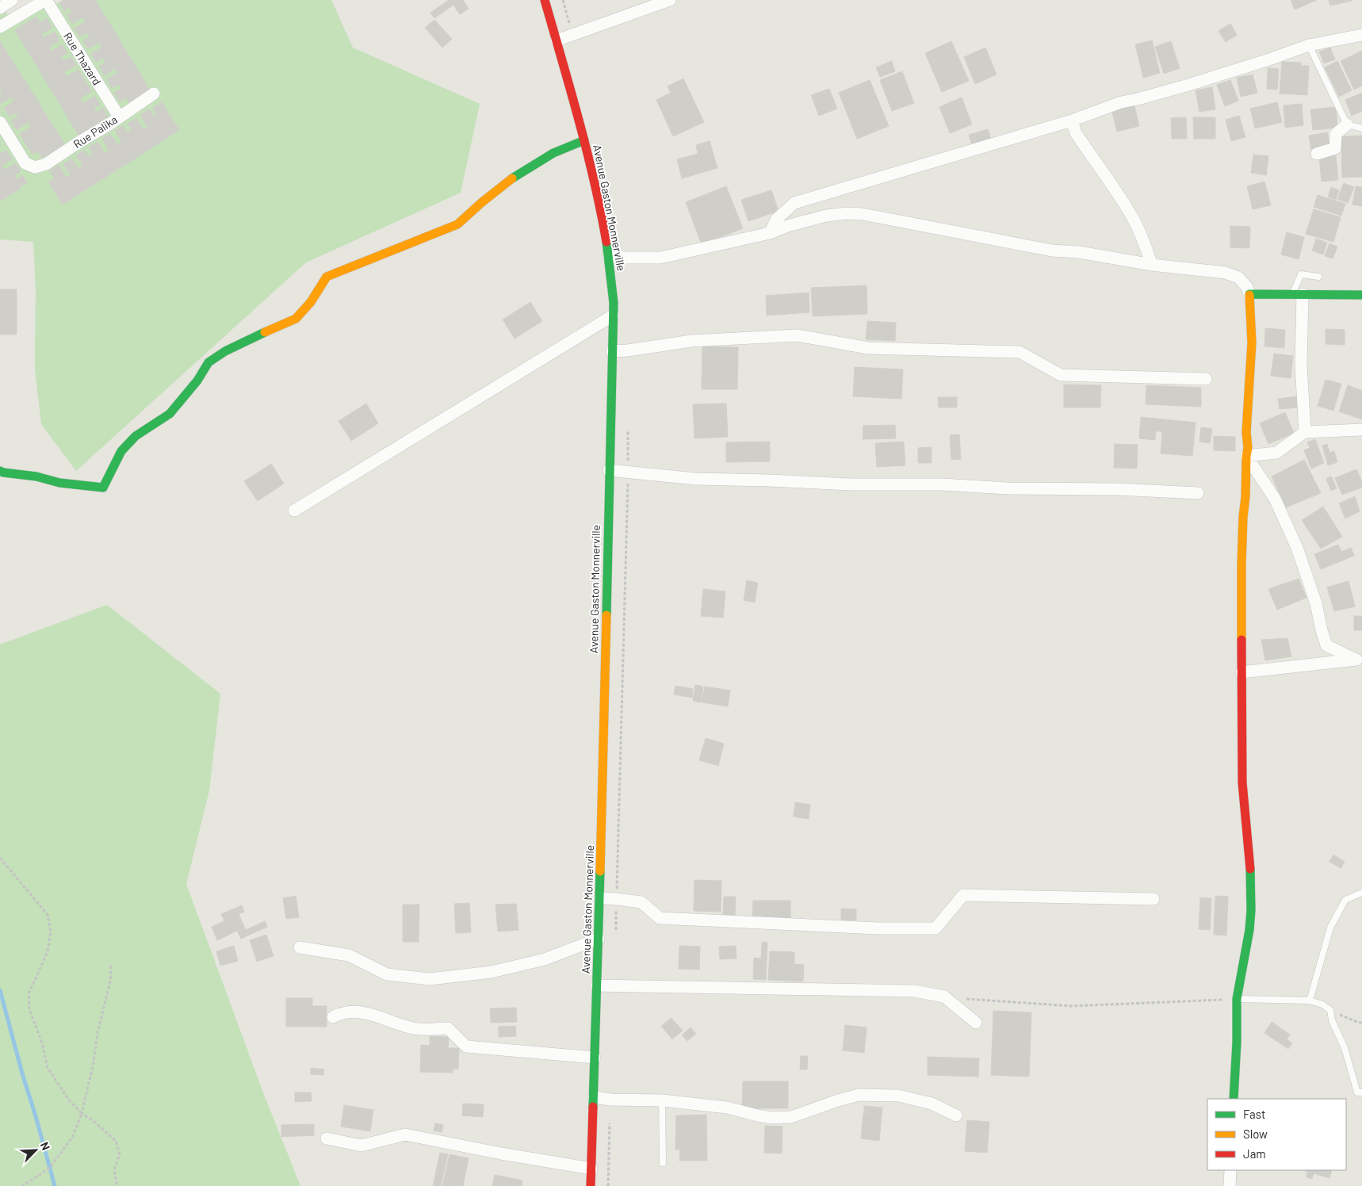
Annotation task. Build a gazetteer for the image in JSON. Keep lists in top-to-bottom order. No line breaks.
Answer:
{"streets":{"street":["Rue Thazard","Rue Palika","Avenue Gaston Monnerville"]},"crossings":[["Rue Thazard","Rue Palika"]],"legend":["Fast","Slow","Jam"],"north":"top right"}
